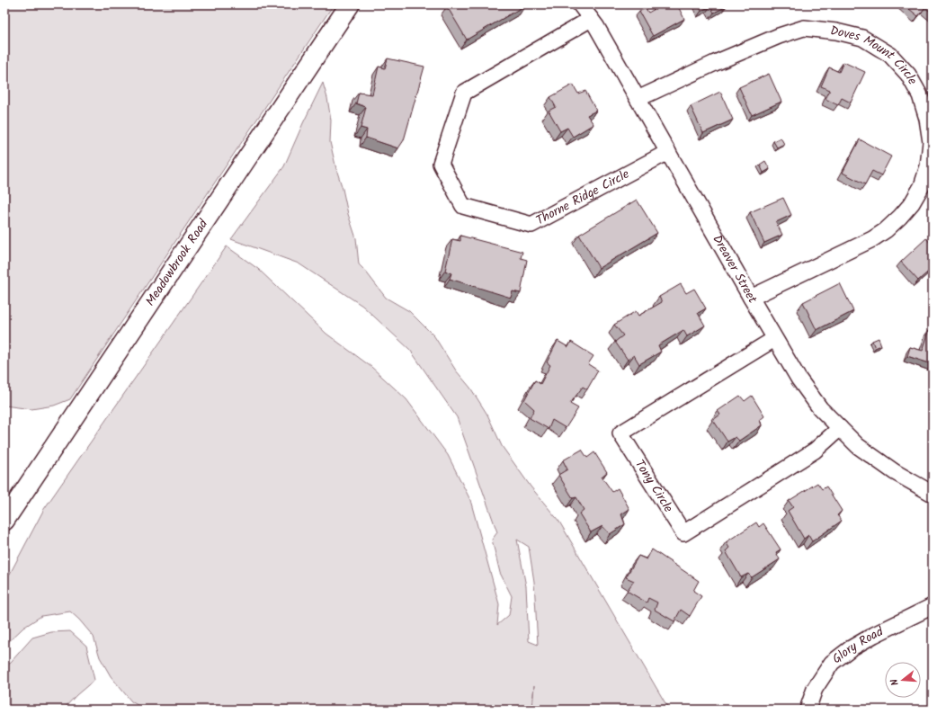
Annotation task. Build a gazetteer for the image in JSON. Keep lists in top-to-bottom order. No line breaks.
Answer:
{"streets":{"street":["Doves Mount Circle","Thorne Ridge Circle","Meadowbrook Road","Dreaver Street","Tony Circle","Glory Road"]},"crossings":[["Doves Mount Circle","Dreaver Street"],["Thorne Ridge Circle","Dreaver Street"],["Dreaver Street","Tony Circle"]],"north":"left"}
